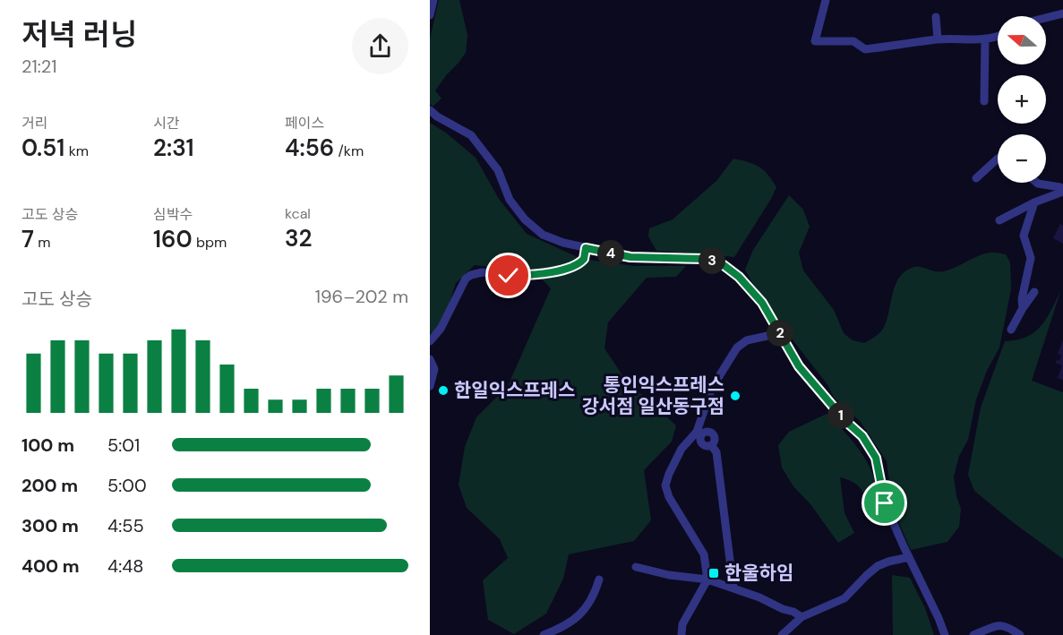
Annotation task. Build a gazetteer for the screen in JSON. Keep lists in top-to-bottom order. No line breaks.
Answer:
{"places":{"other":["한일익스프레스","통인익스프레스 강서점 일산동구점"],"transit":["한울하임"]},"north":"left","page":{"heading":["저녁 러닝","21:21"],"map_buttons":["+","−"],"stats":[["거리","0.51 km"],["시간","2:31"],["페이스","4:56 /km"],["고도 상승","7 m"],["심박수","160 bpm"],["kcal","32"]],"pins":["4","3","2","1"],"chart":["고도 상승","196–202 m"],"list":[{"name":"100 m","note":"5:01"},{"name":"200 m","note":"5:00"},{"name":"300 m","note":"4:55"},{"name":"400 m","note":"4:48"}]}}
